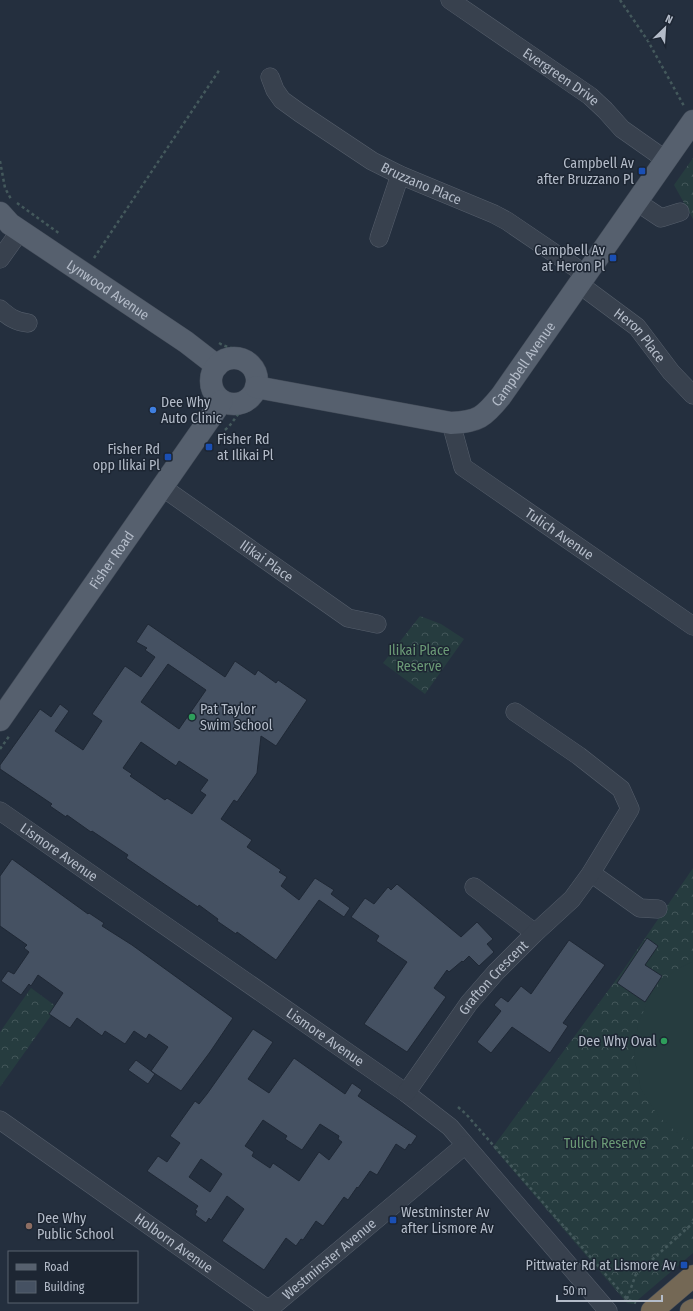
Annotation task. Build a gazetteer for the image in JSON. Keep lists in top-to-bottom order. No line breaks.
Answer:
{"streets":{"main road":["Lynwood Avenue","Campbell Avenue","Fisher Road"],"street":["Evergreen Drive","Bruzzano Place","Heron Place","Tulich Avenue","Ilikai Place","Lismore Avenue","Grafton Crescent","Holborn Avenue","Westminster Avenue"]},"crossings":[["Evergreen Drive","Campbell Avenue"],["Bruzzano Place","Heron Place"],["Bruzzano Place","Campbell Avenue"],["Lynwood Avenue","Campbell Avenue"],["Lynwood Avenue","Fisher Road"],["Heron Place","Campbell Avenue"],["Campbell Avenue","Tulich Avenue"],["Campbell Avenue","Fisher Road"],["Fisher Road","Ilikai Place"],["Lismore Avenue","Grafton Crescent"],["Lismore Avenue","Westminster Avenue"],["Holborn Avenue","Westminster Avenue"]],"parks":["Ilikai Place Reserve","Tulich Reserve"],"places":{"transit":["Campbell Av after Bruzzano Pl","Campbell Av at Heron Pl","Fisher Rd at Ilikai Pl","Fisher Rd opp Ilikai Pl","Westminster Av after Lismore Av","Pittwater Rd at Lismore Av"],"other":["Dee Why Auto Clinic","Pat Taylor Swim School","Dee Why Oval","Dee Why Public School"]},"legend":["Road","Building"],"scale_bar":"50 m","north":"top right"}
